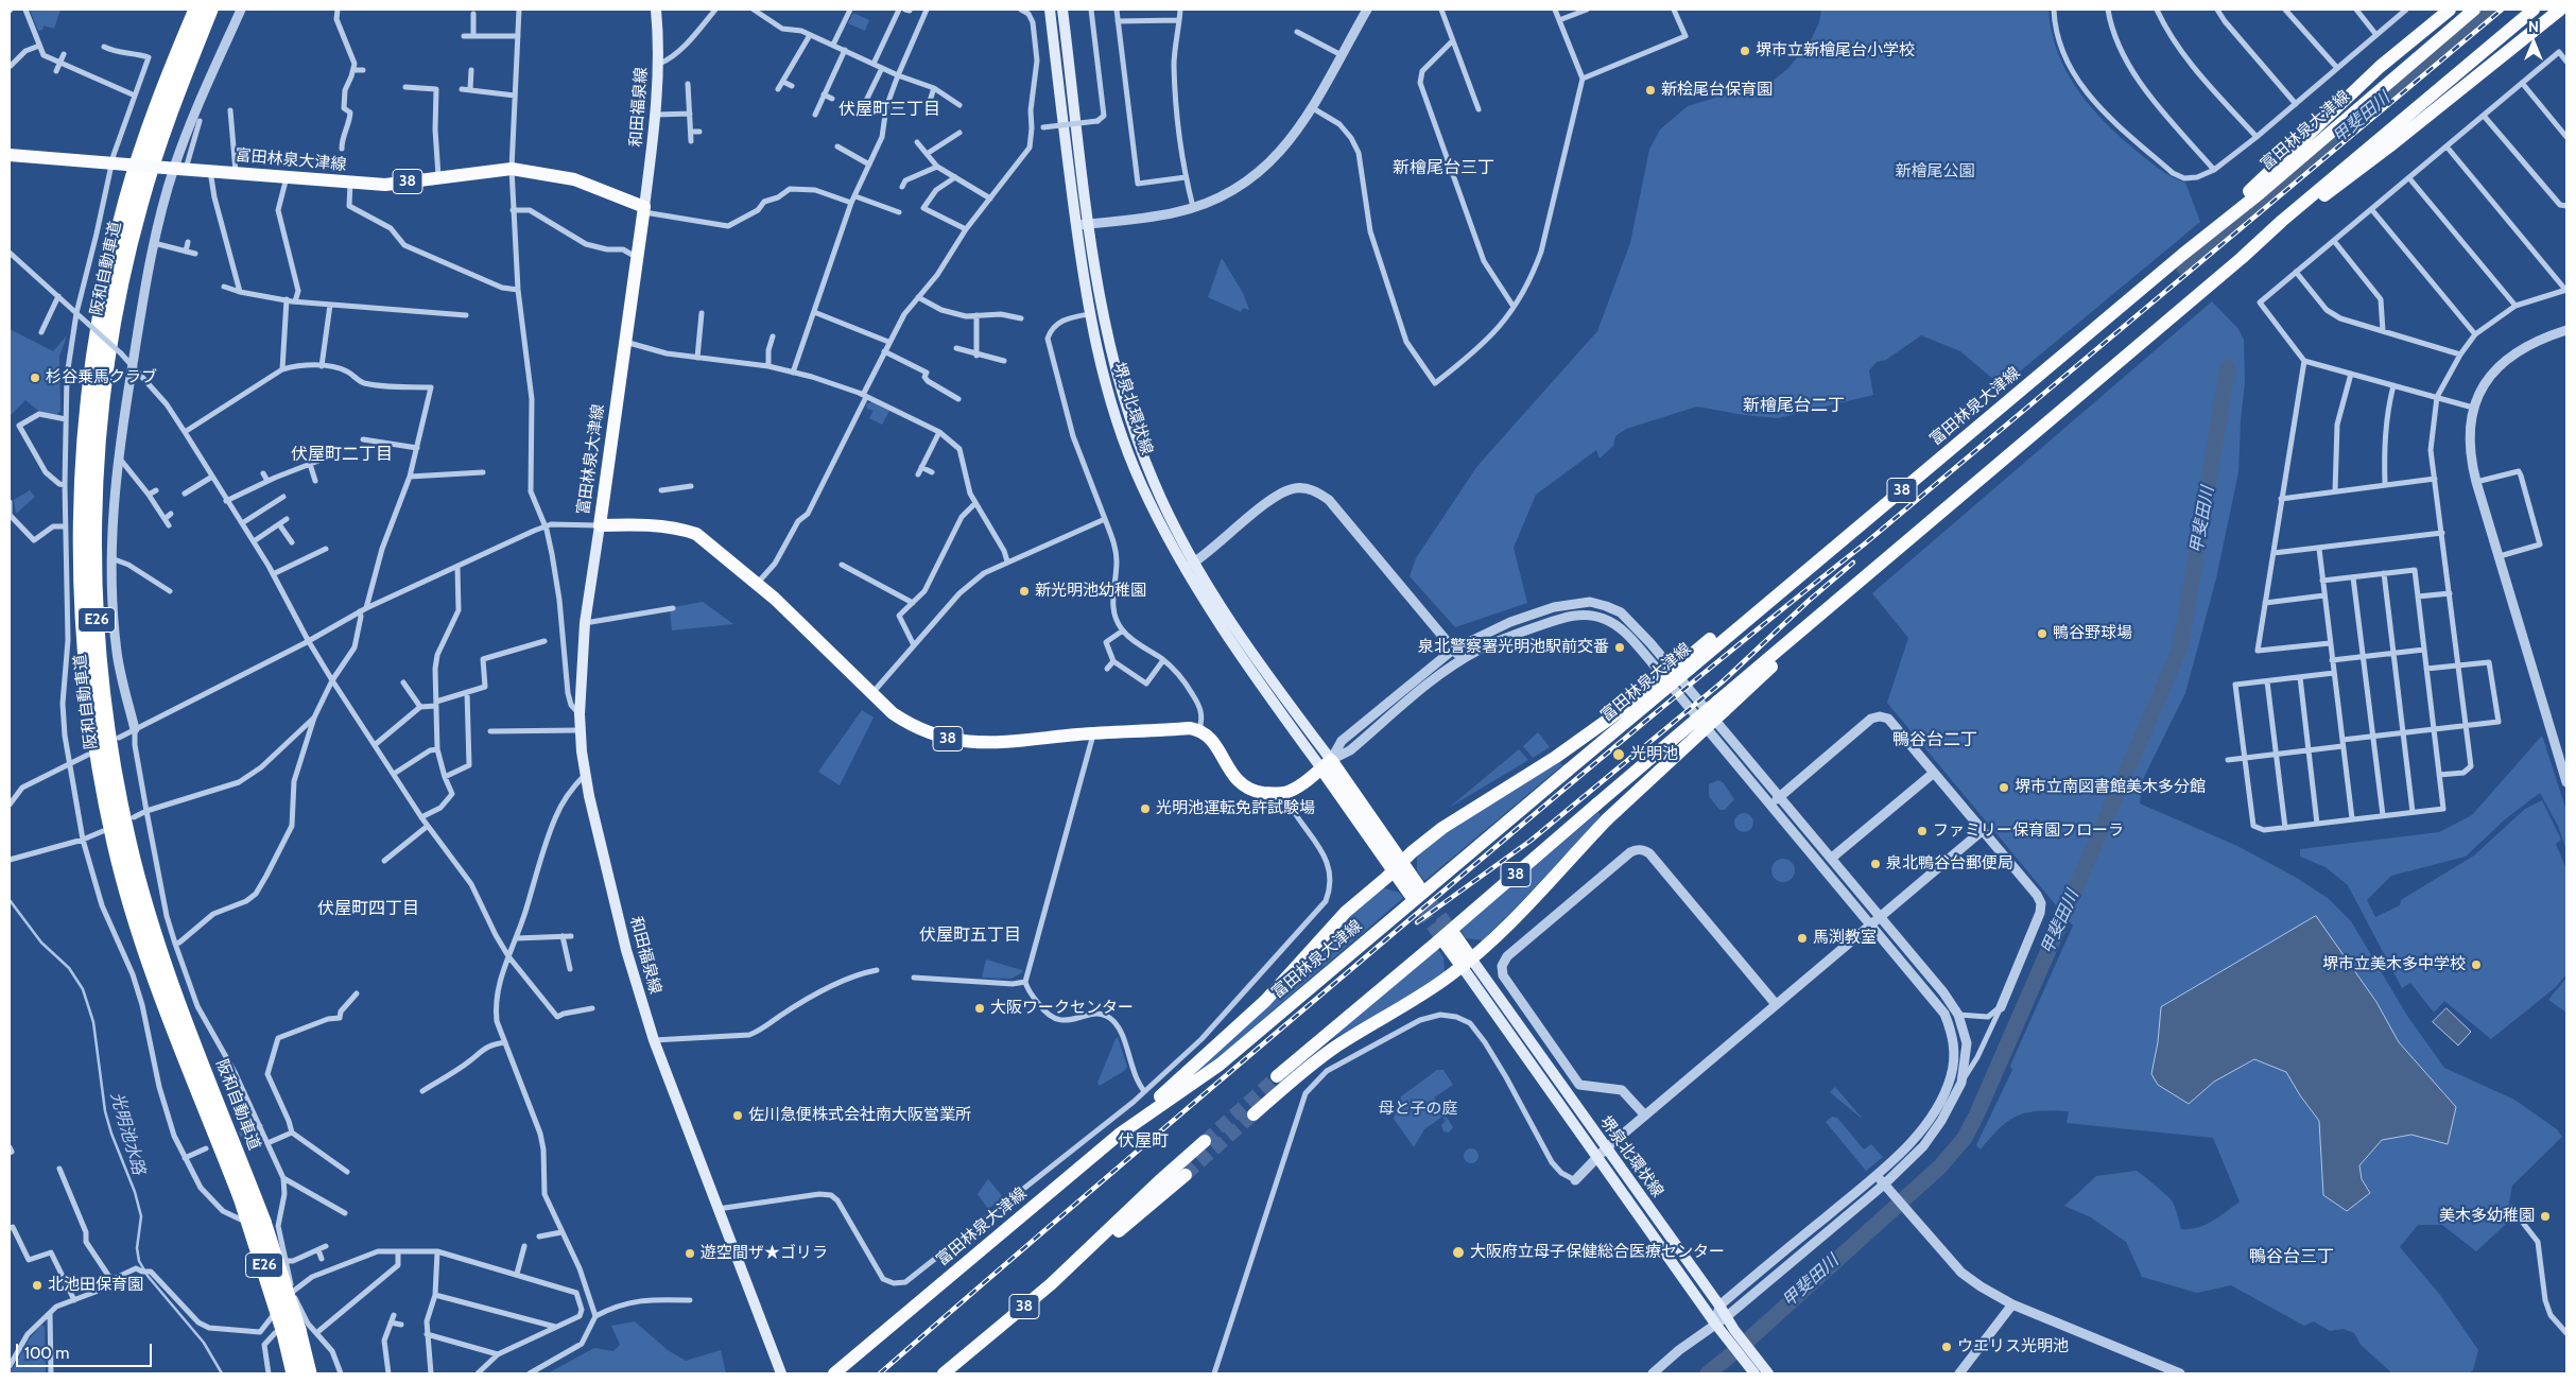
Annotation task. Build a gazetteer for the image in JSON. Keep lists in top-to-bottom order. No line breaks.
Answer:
{"streets":{"highway":["阪和自動車道","E26"],"main road":["和田福泉線","富田林泉大津線","38","堺泉北環状線"]},"crossings":[["和田福泉線","富田林泉大津線"]],"districts":["伏屋町三丁目","新檜尾台三丁","新檜尾台二丁","伏屋町二丁目","鴨谷台二丁","伏屋町四丁目","伏屋町五丁目","伏屋町","鴨谷台三丁"],"water":["甲斐田川","光明池水路"],"parks":["新檜尾公園","母と子の庭"],"places":["堺市立新檜尾台小学校","新桧尾台保育園","杉谷乗馬クラブ","新光明池幼稚園","鴨谷野球場","泉北警察署光明池駅前交番","光明池","堺市立南図書館美木多分館","光明池運転免許試験場","ファミリー保育園フローラ","泉北鴨谷台郵便局","馬渕教室","堺市立美木多中学校","大阪ワークセンター","佐川急便株式会社南大阪営業所","美木多幼稚園","大阪府立母子保健総合医療センター","遊空間ザ★ゴリラ","北池田保育園","ウエリス光明池"],"scale_bar":"100 m","north":"top"}
